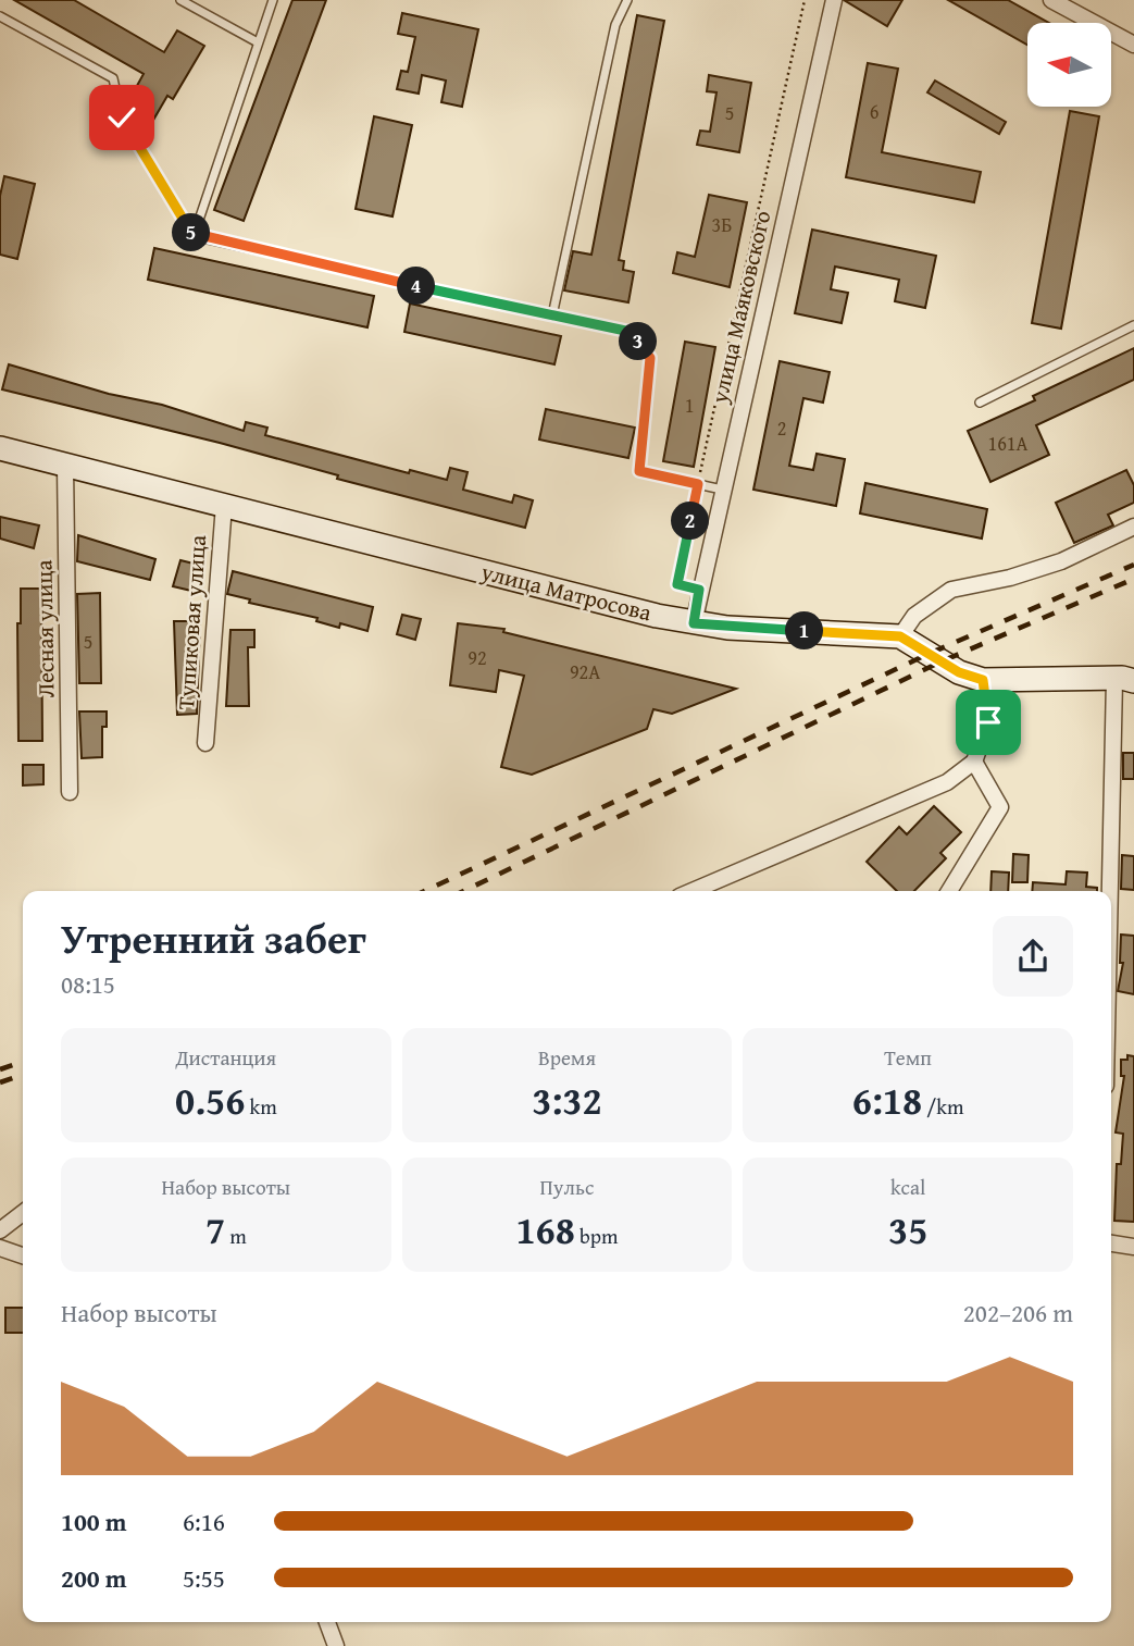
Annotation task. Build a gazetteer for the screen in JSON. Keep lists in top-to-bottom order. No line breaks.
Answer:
{"streets":{"main road":["улица Матросова"],"street":["улица Маяковского","Тупиковая улица","Лесная улица"]},"crossings":[["улица Маяковского","улица Матросова"],["улица Матросова","Тупиковая улица"],["улица Матросова","Лесная улица"]],"house_numbers":["6","5","3Б","1","2","161А","5","92","92А"],"north":"left","page":{"pins":["5","4","3","2","1"],"heading":["Утренний забег","08:15"],"stats":[["Дистанция","0.56 km"],["Время","3:32"],["Темп","6:18 /km"],["Набор высоты","7 m"],["Пульс","168 bpm"],["kcal","35"]],"chart":["Набор высоты","202–206 m"],"list":[{"name":"100 m","note":"6:16"},{"name":"200 m","note":"5:55"}]}}
